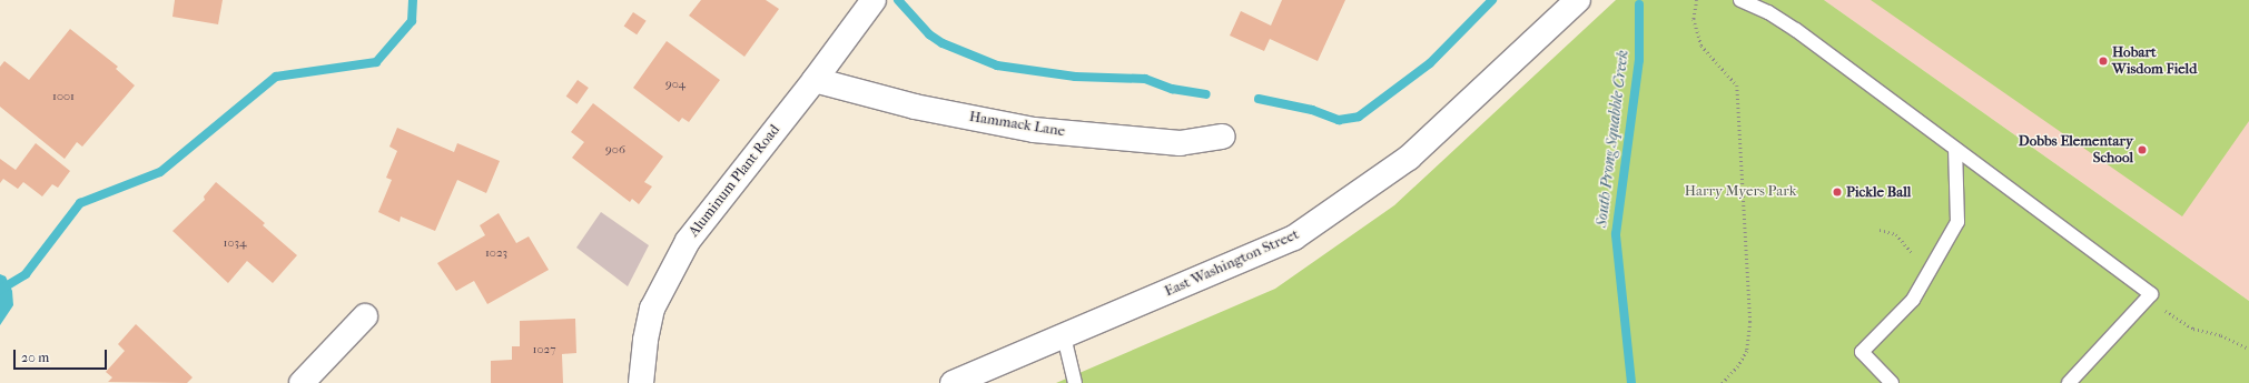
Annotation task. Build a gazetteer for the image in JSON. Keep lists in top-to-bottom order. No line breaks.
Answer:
{"streets":{"street":["Hammack Lane","Aluminum Plant Road","East Washington Street"]},"crossings":[["Hammack Lane","Aluminum Plant Road"]],"water":["South Prong Squabble Creek"],"parks":["Harry Myers Park"],"places":["Hobart Wisdom Field","Dobbs Elementary School","Pickle Ball"],"house_numbers":["904","1001","906","1034","1023","1027"],"scale_bar":"20 m"}
